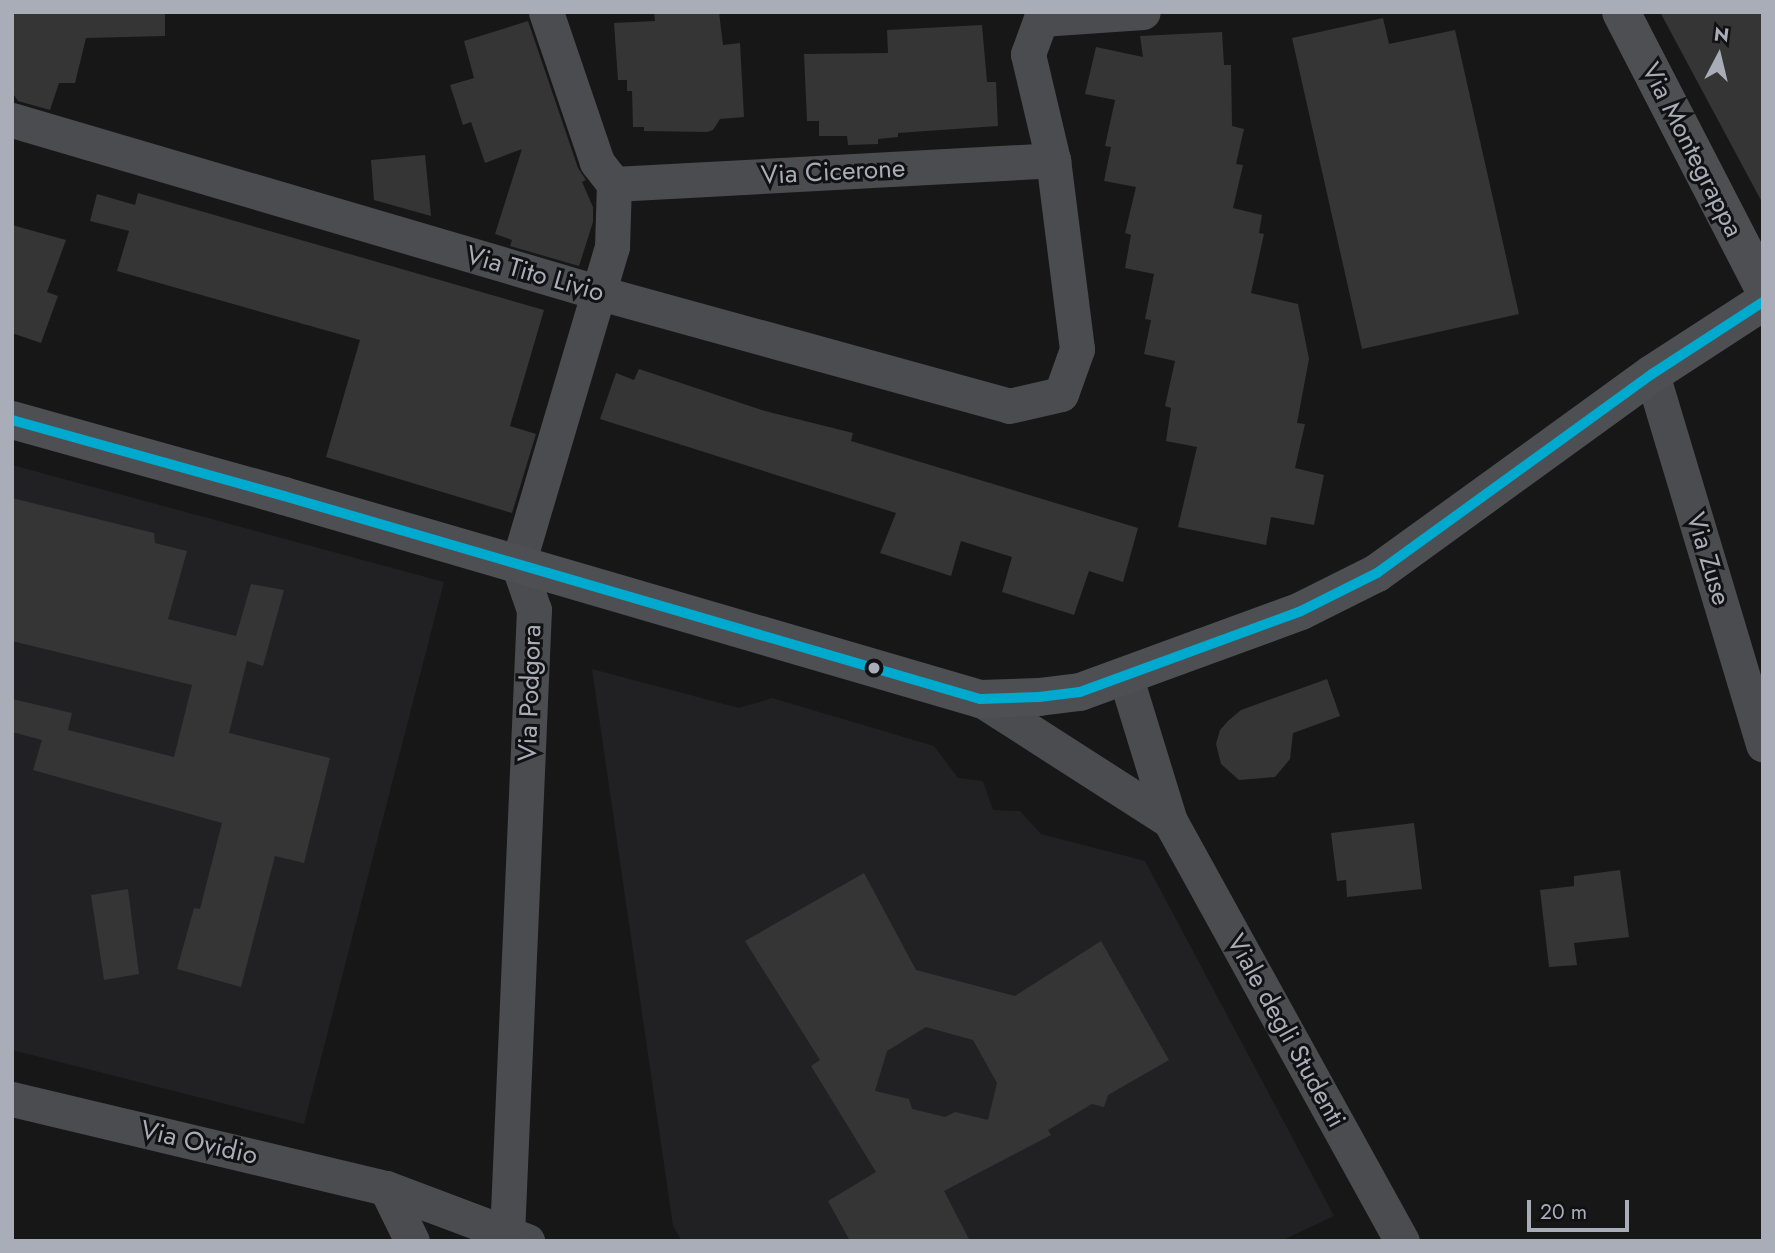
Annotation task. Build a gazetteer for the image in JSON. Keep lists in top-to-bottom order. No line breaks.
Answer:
{"streets":{"main road":["Via Montegrappa"],"street":["Via Cicerone","Via Tito Livio","Via Zuse","Via Podgora","Viale degli Studenti","Via Ovidio"]},"crossings":[["Via Cicerone","Via Tito Livio"],["Via Podgora","Via Ovidio"]],"scale_bar":"20 m","north":"top"}
